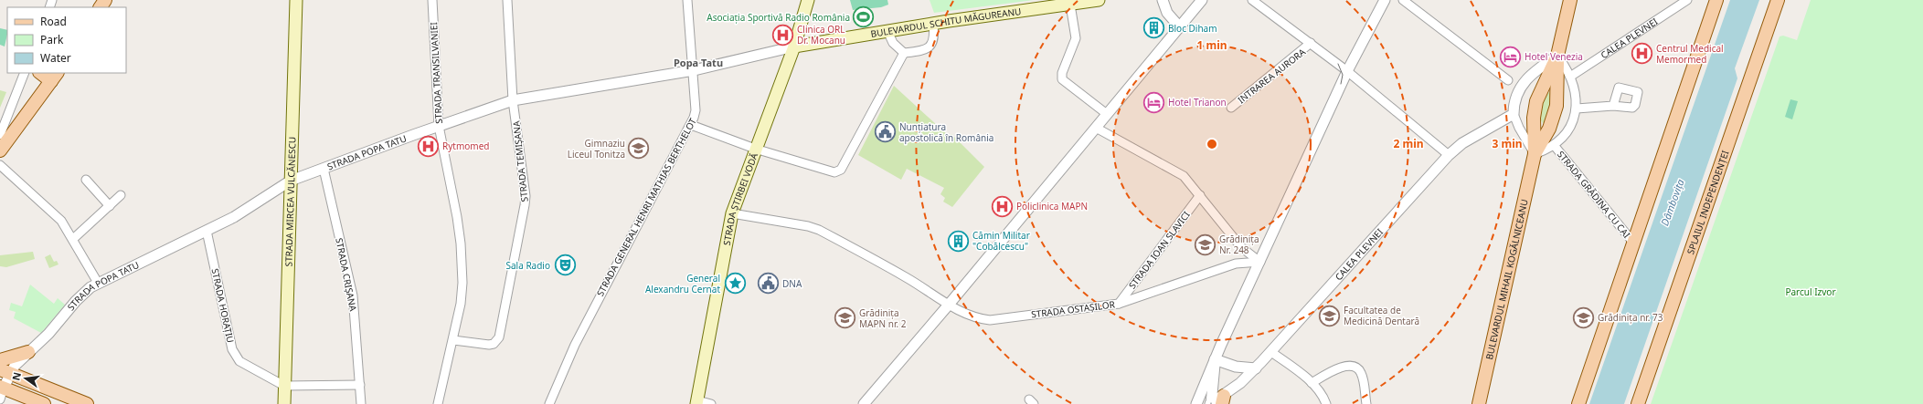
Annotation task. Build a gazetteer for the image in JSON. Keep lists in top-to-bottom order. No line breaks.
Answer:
{"streets":{"main road":["BULEVARDUL SCHITU MĂGUREANU","STRADA ȘTIRBEI VODĂ","SPLAIUL INDEPENDENȚEI","STRADA MIRCEA VULCĂNESCU","BULEVARDUL MIHAIL KOGĂLNICEANU"],"street":["CALEA PLEVNEI","STRADA TRANSILVANIEI","INTRAREA AURORA","STRADA POPA TATU","STRADA TEMIȘANA","STRADA GRĂDINA CU CAI","STRADA GENERAL HENRI MATHIAS BERTHELOT","STRADA IOAN SLAVICI","STRADA CRIȘANA","STRADA HORAȚIU","STRADA OSTAȘILOR"]},"crossings":[["BULEVARDUL SCHITU MĂGUREANU","STRADA POPA TATU"],["BULEVARDUL SCHITU MĂGUREANU","STRADA ȘTIRBEI VODĂ"],["STRADA TRANSILVANIEI","STRADA POPA TATU"],["STRADA TRANSILVANIEI","STRADA TEMIȘANA"],["STRADA POPA TATU","STRADA TEMIȘANA"],["STRADA POPA TATU","STRADA ȘTIRBEI VODĂ"],["STRADA POPA TATU","STRADA MIRCEA VULCĂNESCU"],["STRADA POPA TATU","STRADA GENERAL HENRI MATHIAS BERTHELOT"],["STRADA POPA TATU","STRADA CRIȘANA"],["STRADA POPA TATU","STRADA HORAȚIU"],["STRADA ȘTIRBEI VODĂ","STRADA OSTAȘILOR"],["STRADA MIRCEA VULCĂNESCU","STRADA HORAȚIU"],["STRADA IOAN SLAVICI","STRADA OSTAȘILOR"],["STRADA CRIȘANA","STRADA HORAȚIU"]],"districts":["Popa Tatu"],"water":["Dâmbovița"],"parks":["Parcul Izvor"],"places":{"sports":["Asociația Sportivă Radio România"],"building":["Bloc Diham","Cămin Militar \"Cobălcescu\""],"hospital":["Clinica ORL Dr. Mocanu","Centrul Medical Memormed","Rytmomed","Policlinica MAPN"],"hotel":["Hotel Venezia","Hotel Trianon"],"public building":["Nunțiatura apostolică în România","DNA"],"school or university":["Gimnaziu Liceul Tonitza","Grădinița Nr. 248","Facultatea de Medicină Dentară","Grădinița nr. 73","Grădinița MAPN nr. 2"],"theatre":["Sala Radio"],"place":["General Alexandru Cernat"]},"legend":["Road","Park","Water"],"north":"left","rings":["1 min","2 min","3 min"]}
